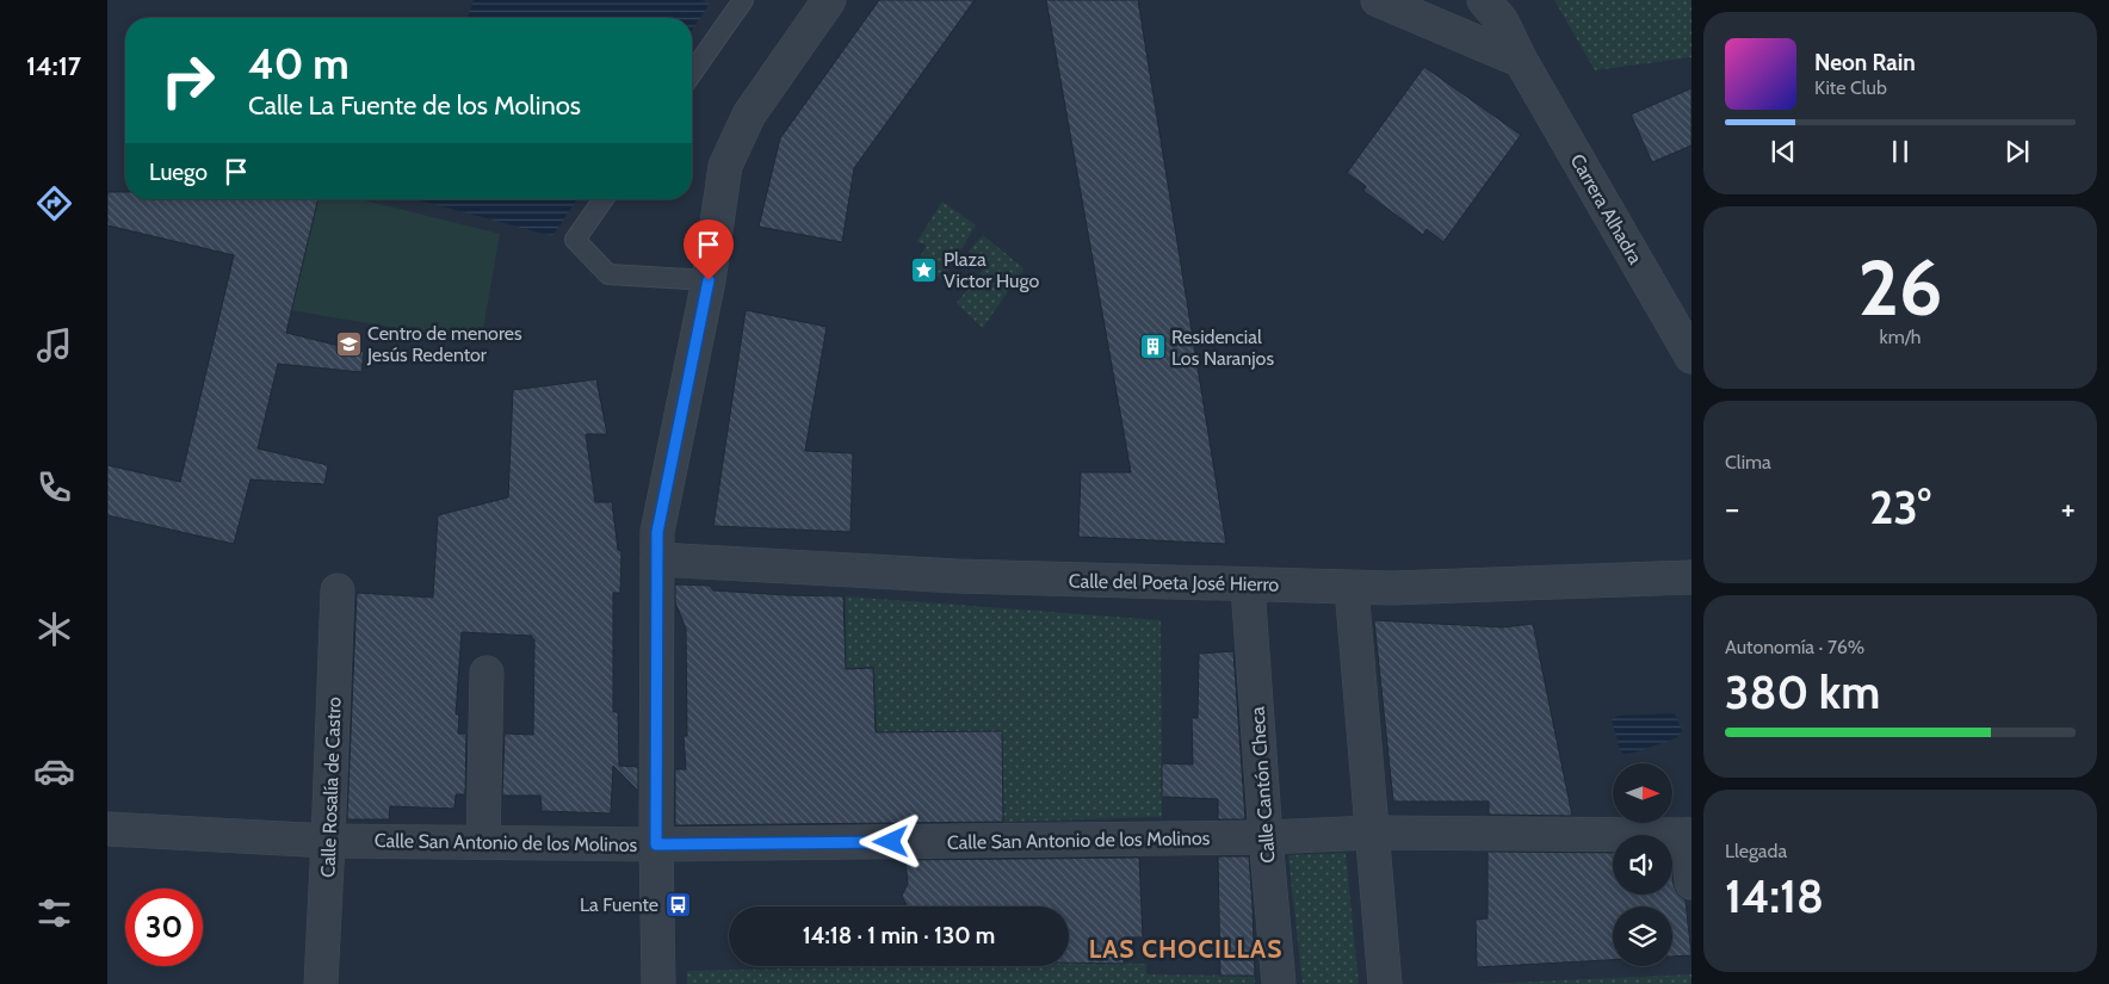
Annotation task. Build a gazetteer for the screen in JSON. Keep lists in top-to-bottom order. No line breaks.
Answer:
{"streets":{"street":["Carrera Alhadra","Calle del Poeta José Hierro","Calle Cantón Checa","Calle Rosalía de Castro","Calle San Antonio de los Molinos"]},"crossings":[["Calle del Poeta José Hierro","Calle Cantón Checa"],["Calle Cantón Checa","Calle San Antonio de los Molinos"],["Calle Rosalía de Castro","Calle San Antonio de los Molinos"]],"districts":["LAS CHOCILLAS"],"places":{"place":["Plaza Victor Hugo"],"school or university":["Centro de menores Jesús Redentor"],"building":["Residencial Los Naranjos"],"bus stop":["La Fuente"]},"north":"right","page":{"tabs":"14:17","turn":["40 m","Calle La Fuente de los Molinos"],"song":["Neon Rain","Kite Club"],"then":"Luego","tile":[["26","km/h"],"Clima",["Autonomía · 76%","380 km"],["Llegada","14:18"]],"heat":["−","23°","+"],"limit":"30","trip":"14:18 · 1 min · 130 m"}}
